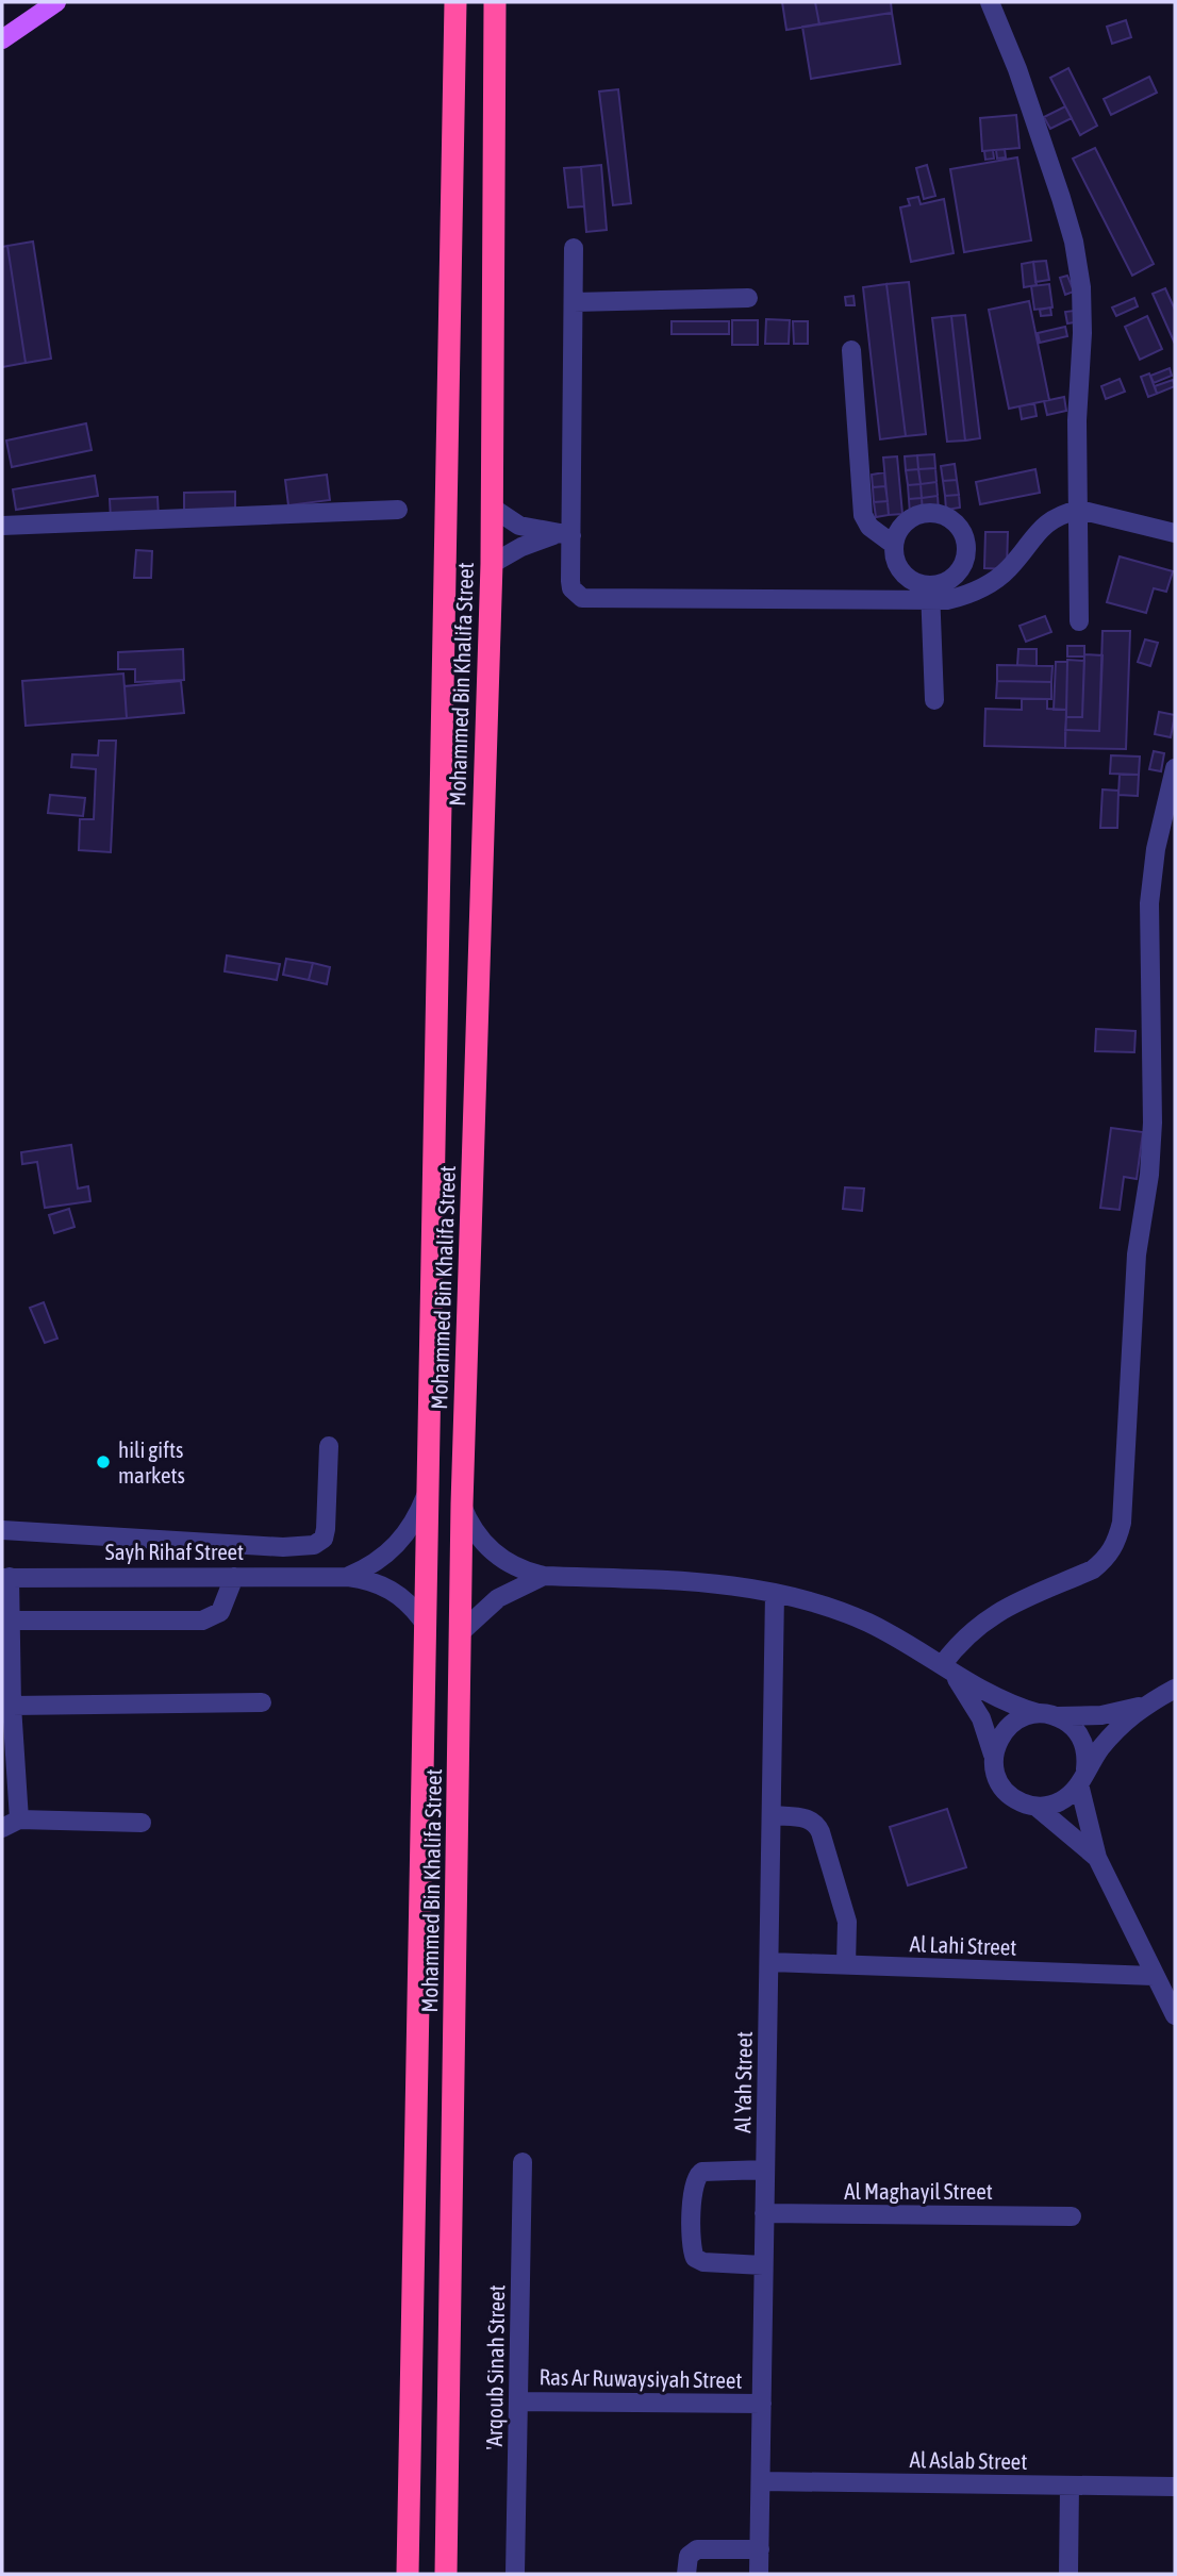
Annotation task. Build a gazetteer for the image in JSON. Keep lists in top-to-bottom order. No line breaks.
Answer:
{"streets":{"highway":["Mohammed Bin Khalifa Street"],"street":["Sayh Rihaf Street","Al Lahi Street","Al Yah Street","Al Maghayil Street","'Arqoub Sinah Street","Ras Ar Ruwaysiyah Street","Al Aslab Street"]},"crossings":[["Mohammed Bin Khalifa Street","Sayh Rihaf Street"],["Al Lahi Street","Al Yah Street"],["Al Yah Street","Al Maghayil Street"],["Al Yah Street","Ras Ar Ruwaysiyah Street"],["Al Yah Street","Al Aslab Street"],["'Arqoub Sinah Street","Ras Ar Ruwaysiyah Street"]],"places":["hili gifts markets"]}
